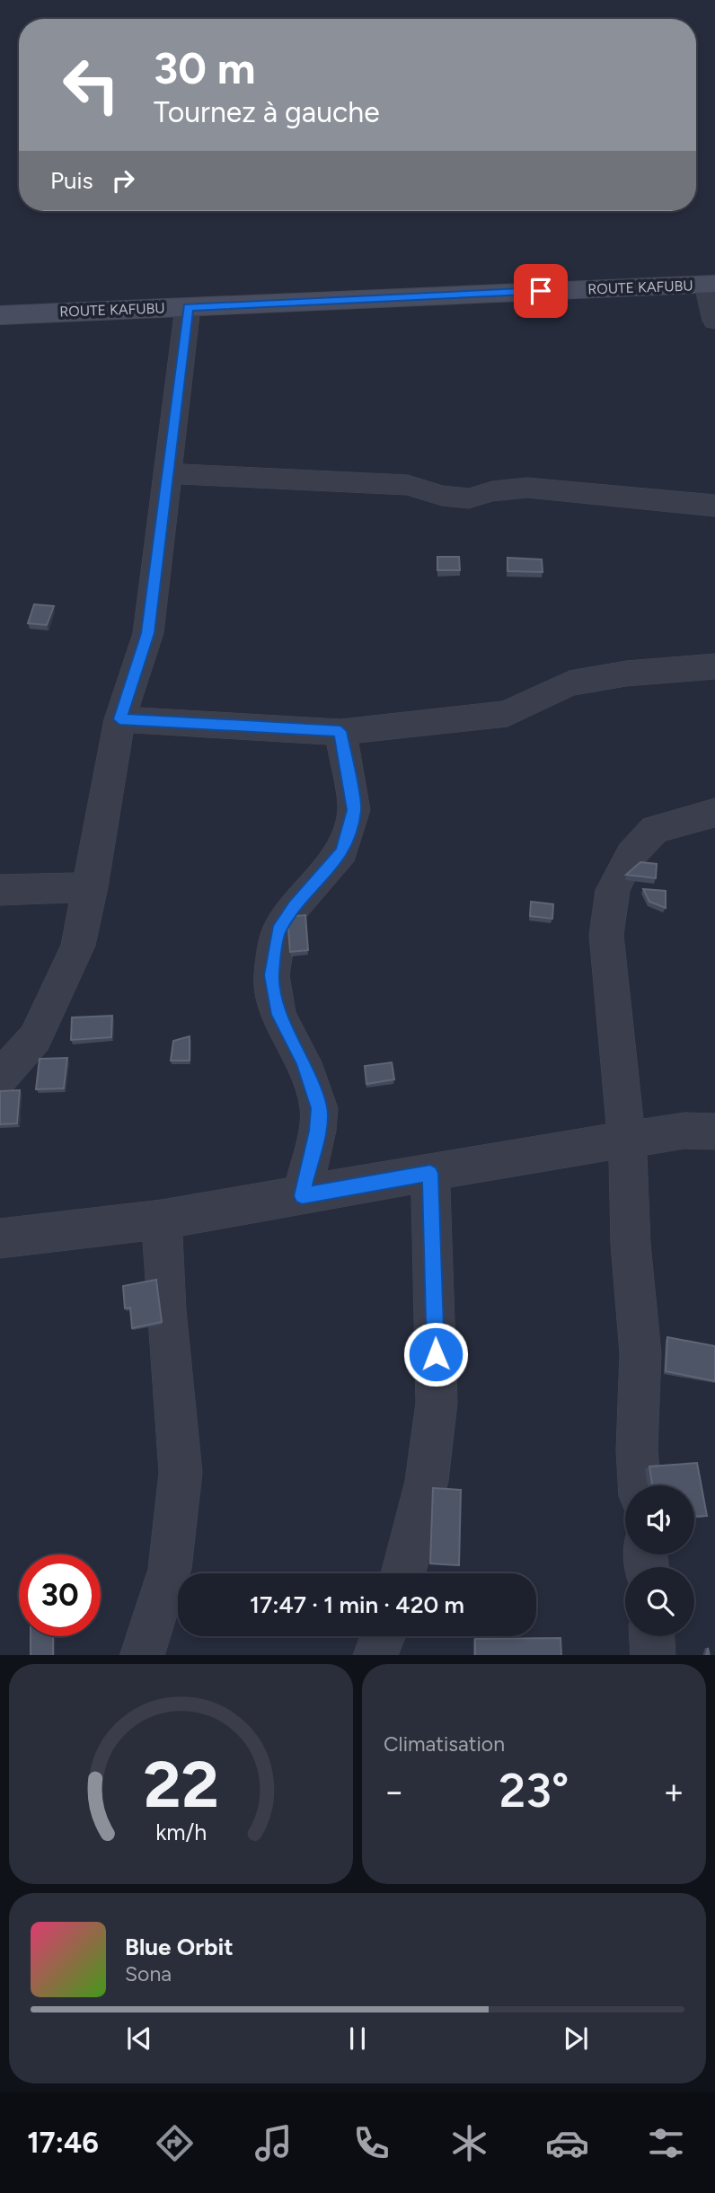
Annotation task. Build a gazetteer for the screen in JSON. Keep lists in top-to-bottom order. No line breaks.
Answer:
{"streets":{"main road":["ROUTE KAFUBU"]},"page":{"turn":["30 m","Tournez à gauche"],"then":"Puis","limit":"30","trip":"17:47 · 1 min · 420 m","tile":"Climatisation","heat":["−","23°","+"],"song":["Blue Orbit","Sona"],"tabs":"17:46","gauge":["22","km/h"]}}
